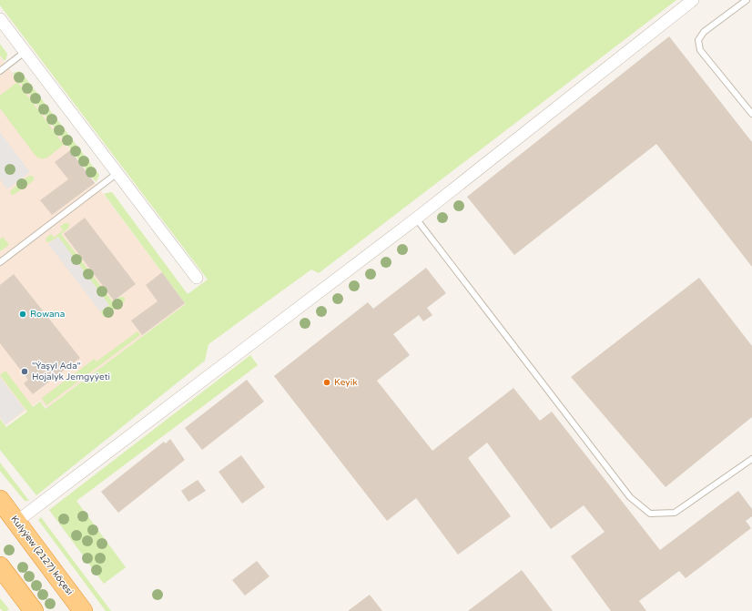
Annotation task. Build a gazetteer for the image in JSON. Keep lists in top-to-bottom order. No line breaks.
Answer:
{"streets":{"highway":["Kulyýew (2127) köçesi"]},"places":["Rowana","\"Ýaşyl Ada\" Hojalyk Jemgyýeti","Keyik"]}
